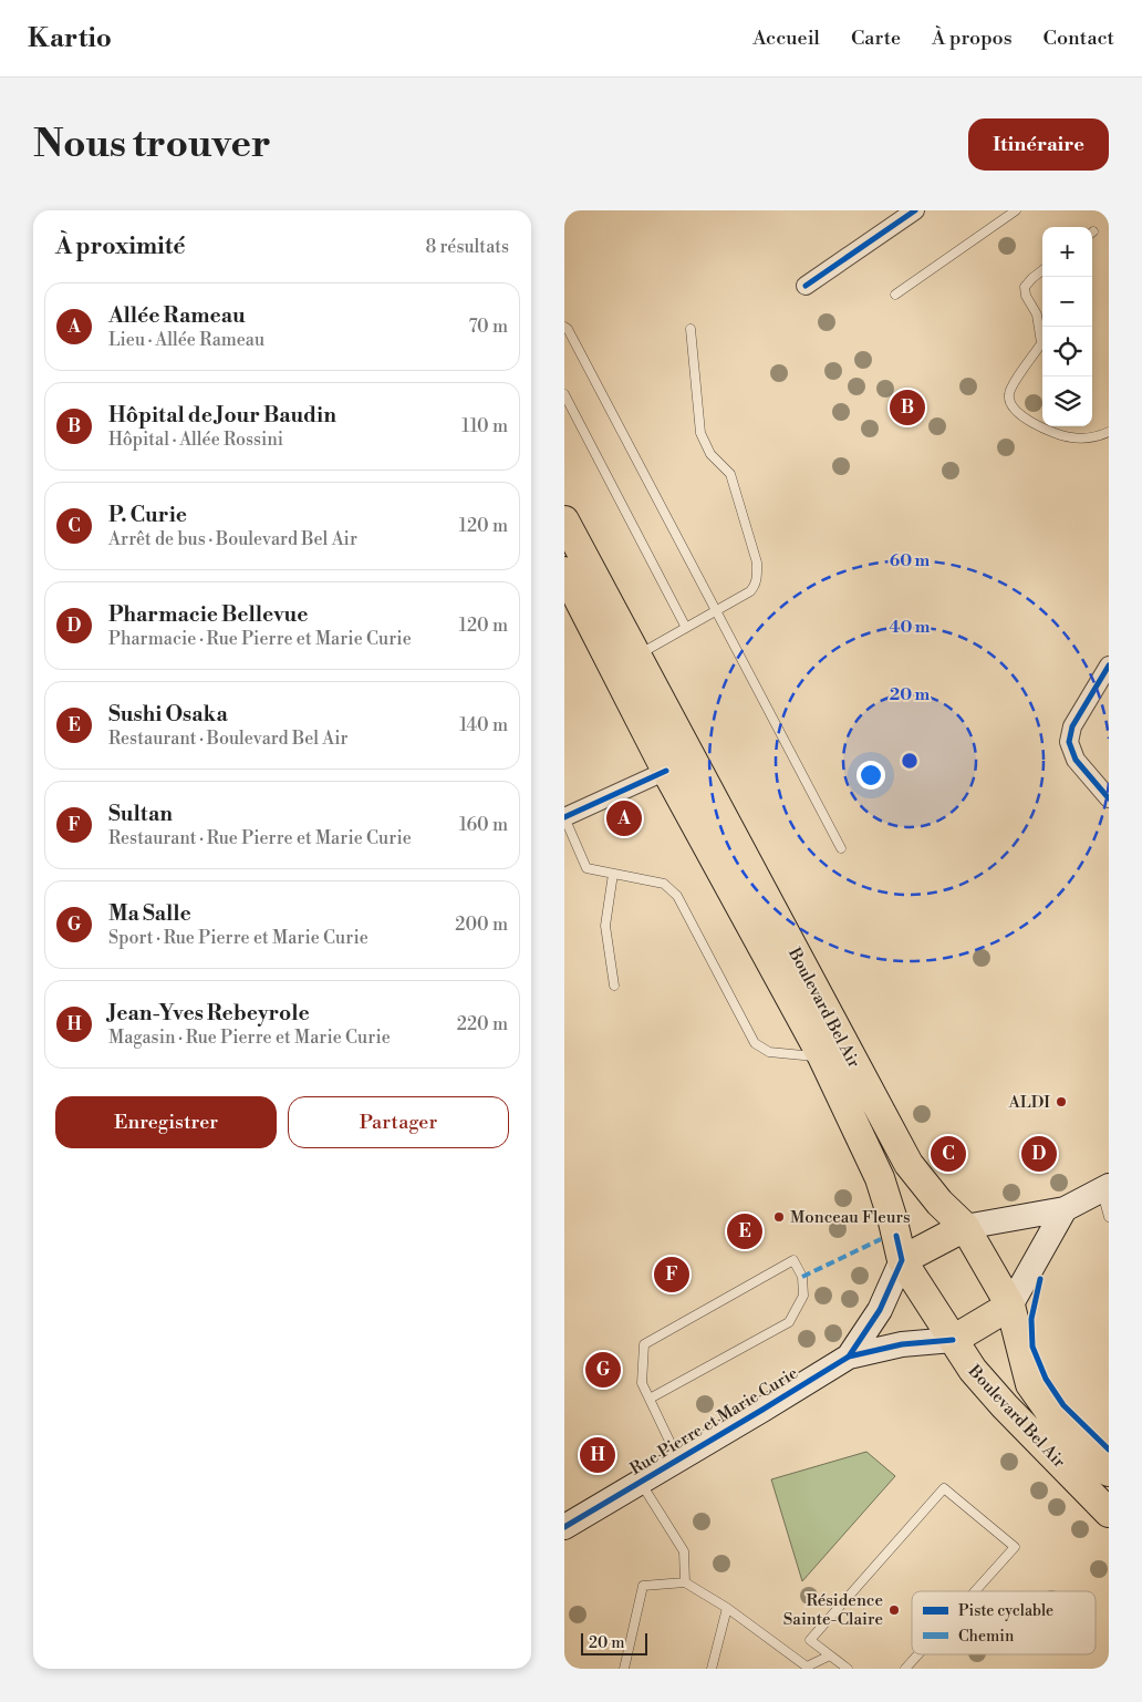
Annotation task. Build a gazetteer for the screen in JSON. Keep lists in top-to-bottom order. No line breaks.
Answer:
{"streets":{"main road":["Boulevard Bel Air","Rue Pierre et Marie Curie"]},"crossings":[["Boulevard Bel Air","Rue Pierre et Marie Curie"]],"places":["ALDI","Monceau Fleurs","Résidence Sainte-Claire"],"legend":["Piste cyclable","Chemin"],"scale_bar":"20 m","page":{"header":"Kartio","nav":["Accueil","Carte","À propos","Contact"],"buttons":["Itinéraire",["Enregistrer","Partager"]],"title":"Nous trouver","heading":["À proximité","8 résultats"],"map_buttons":["+","−"],"list":[{"mark":"A","name":"Allée Rameau","note":"Lieu · Allée Rameau","value":"70 m"},{"mark":"B","name":"Hôpital de Jour Baudin","note":"Hôpital · Allée Rossini","value":"110 m"},{"mark":"C","name":"P. Curie","note":"Arrêt de bus · Boulevard Bel Air","value":"120 m"},{"mark":"D","name":"Pharmacie Bellevue","note":"Pharmacie · Rue Pierre et Marie Curie","value":"120 m"},{"mark":"E","name":"Sushi Osaka","note":"Restaurant · Boulevard Bel Air","value":"140 m"},{"mark":"F","name":"Sultan","note":"Restaurant · Rue Pierre et Marie Curie","value":"160 m"},{"mark":"G","name":"Ma Salle","note":"Sport · Rue Pierre et Marie Curie","value":"200 m"},{"mark":"H","name":"Jean-Yves Rebeyrole","note":"Magasin · Rue Pierre et Marie Curie","value":"220 m"}],"pins":["B","A","C","D","E","F","G","H"],"scale":"20 m"},"rings":["60 m","40 m","20 m"]}
